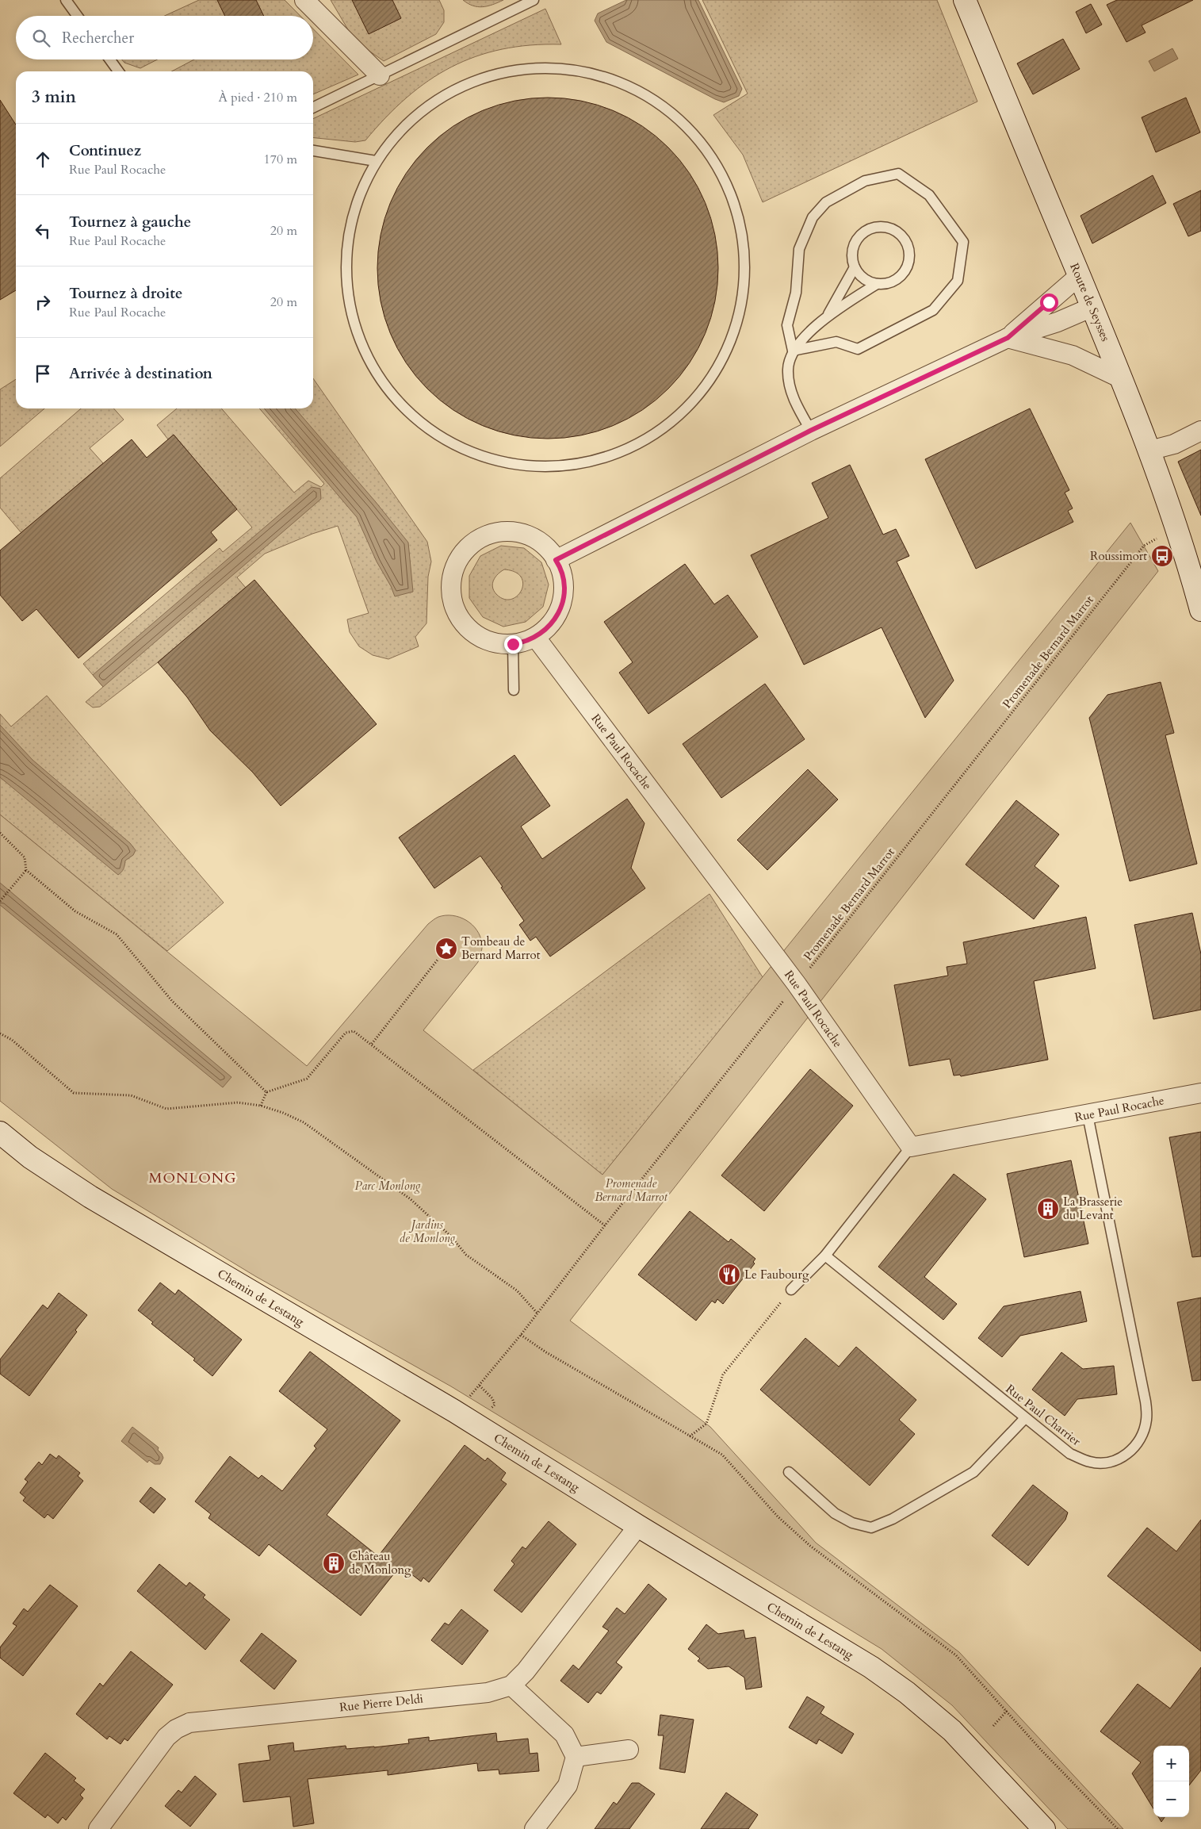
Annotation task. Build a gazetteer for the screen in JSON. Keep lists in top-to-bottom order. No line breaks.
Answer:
{"streets":{"street":["Route de Seysses","Rue Paul Rocache","Chemin de Lestang","Rue Pierre Deldi"],"lane":["Rue Paul Charrier"],"path":["Promenade Bernard Marrot"]},"crossings":[["Route de Seysses","Promenade Bernard Marrot"],["Promenade Bernard Marrot","Rue Paul Rocache"],["Promenade Bernard Marrot","Chemin de Lestang"],["Rue Paul Rocache","Rue Paul Charrier"]],"districts":["MONLONG"],"parks":["Promenade Bernard Marrot","Parc Monlong","Jardins de Monlong"],"places":{"bus stop":["Roussimort"],"place":["Tombeau de Bernard Marrot"],"building":["La Brasserie du Levant","Château de Monlong"],"restaurant":["Le Faubourg"]},"page":{"search":"Rechercher","heading":["3 min","À pied · 210 m"],"list":[["Continuez","Rue Paul Rocache","170 m"],["Tournez à gauche","Rue Paul Rocache","20 m"],["Tournez à droite","Rue Paul Rocache","20 m"],"Arrivée à destination"],"map_buttons":["+","−"]}}
